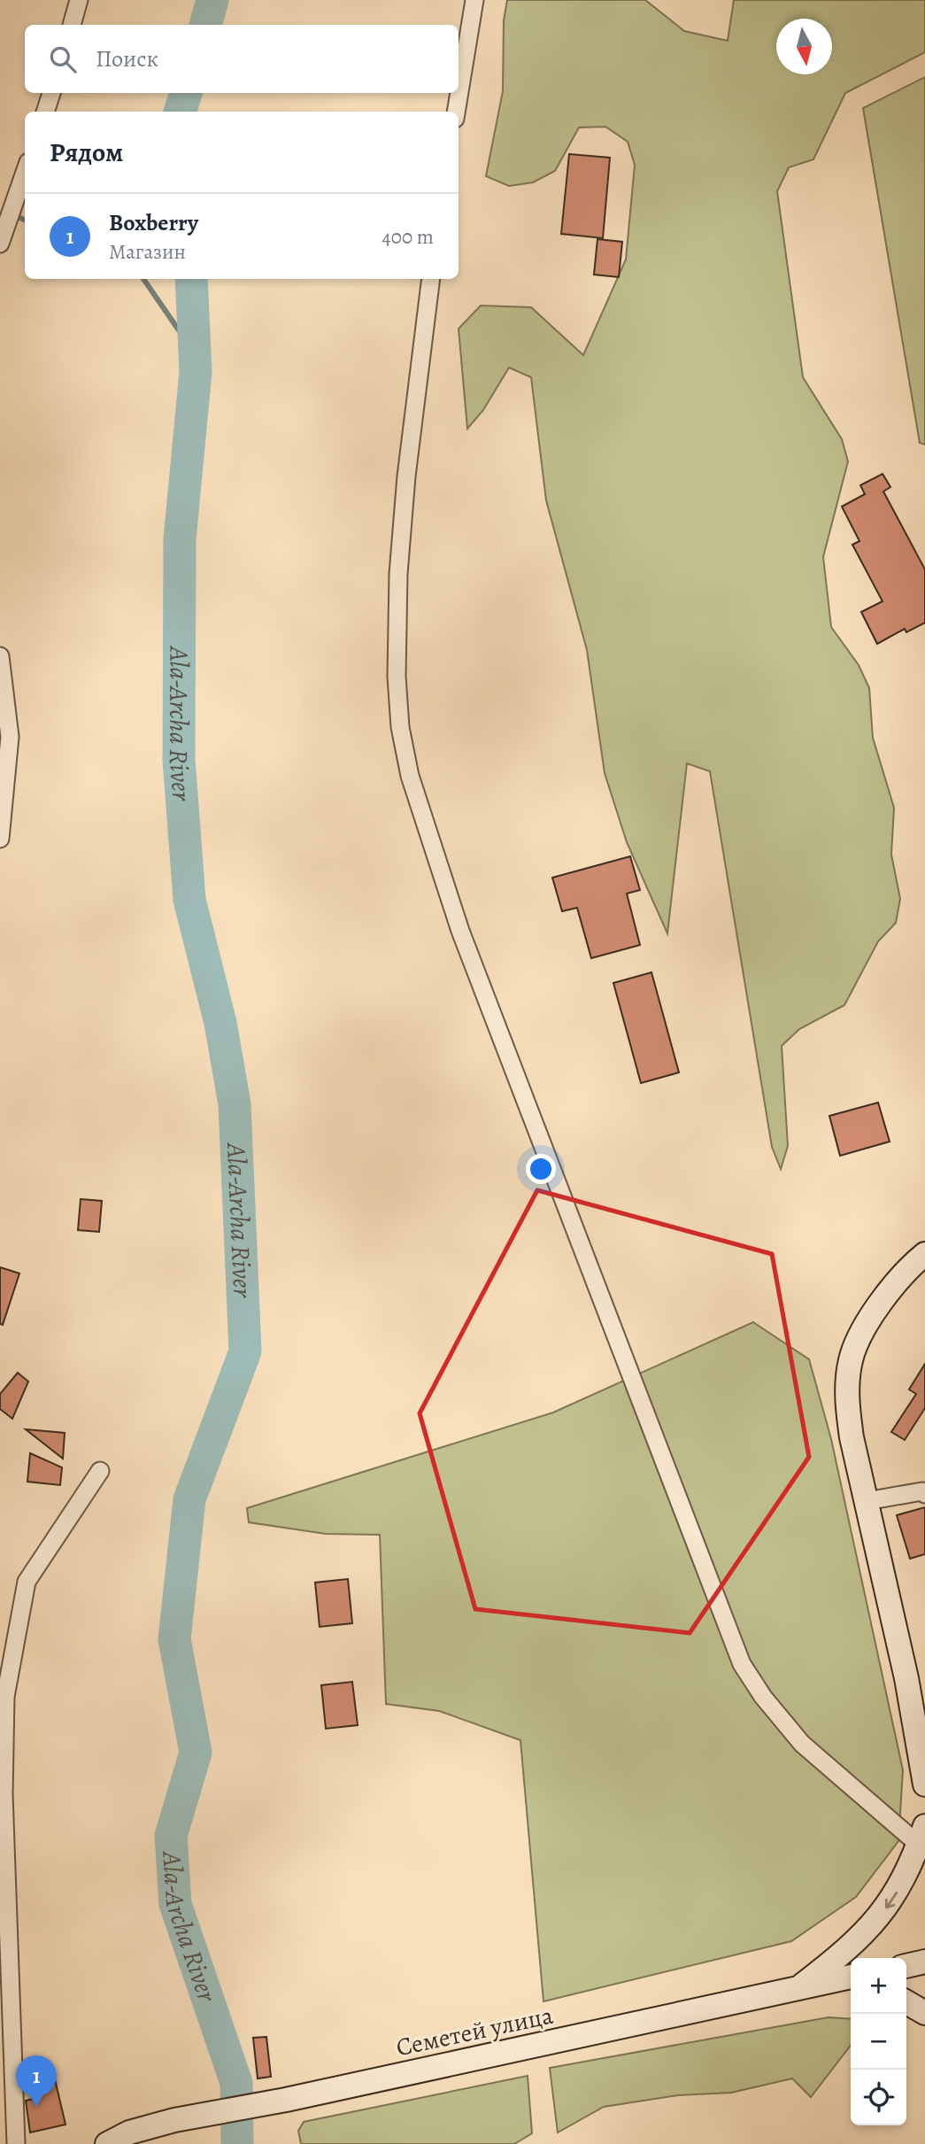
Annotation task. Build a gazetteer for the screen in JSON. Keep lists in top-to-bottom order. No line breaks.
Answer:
{"streets":{"main road":["Семетей улица"]},"water":["Ala-Archa River"],"north":"bottom","page":{"search":"Поиск","heading":"Рядом","list":[{"mark":"1","name":"Boxberry","note":"Магазин","value":"400 m"}],"map_buttons":["+","−"],"pins":"1"}}
